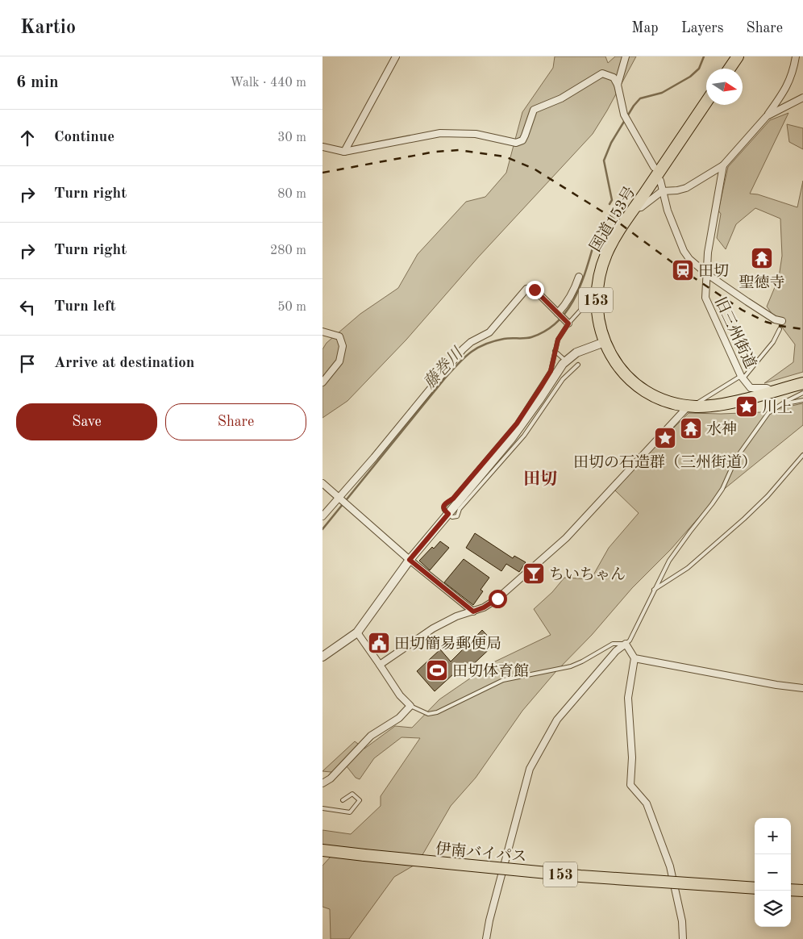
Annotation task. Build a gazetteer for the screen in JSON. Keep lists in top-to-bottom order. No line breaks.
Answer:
{"streets":{"highway":["国道153号","153","伊南バイパス"],"street":["旧三州街道"]},"crossings":[["国道153号","旧三州街道"]],"districts":["田切"],"water":["藤巻川"],"places":{"temple":["聖徳寺","水神"],"station":["田切"],"place":["川上","田切の石造群（三州街道）"],"bar":["ちいちゃん"],"public building":["田切簡易郵便局"],"sports":["田切体育館"]},"north":"right","page":{"header":"Kartio","nav":["Map","Layers","Share"],"heading":["6 min","Walk · 440 m"],"list":[["Continue","30 m"],["Turn right","80 m"],["Turn right","280 m"],["Turn left","50 m"],"Arrive at destination"],"buttons":["Save","Share"],"map_buttons":["+","−"]}}
